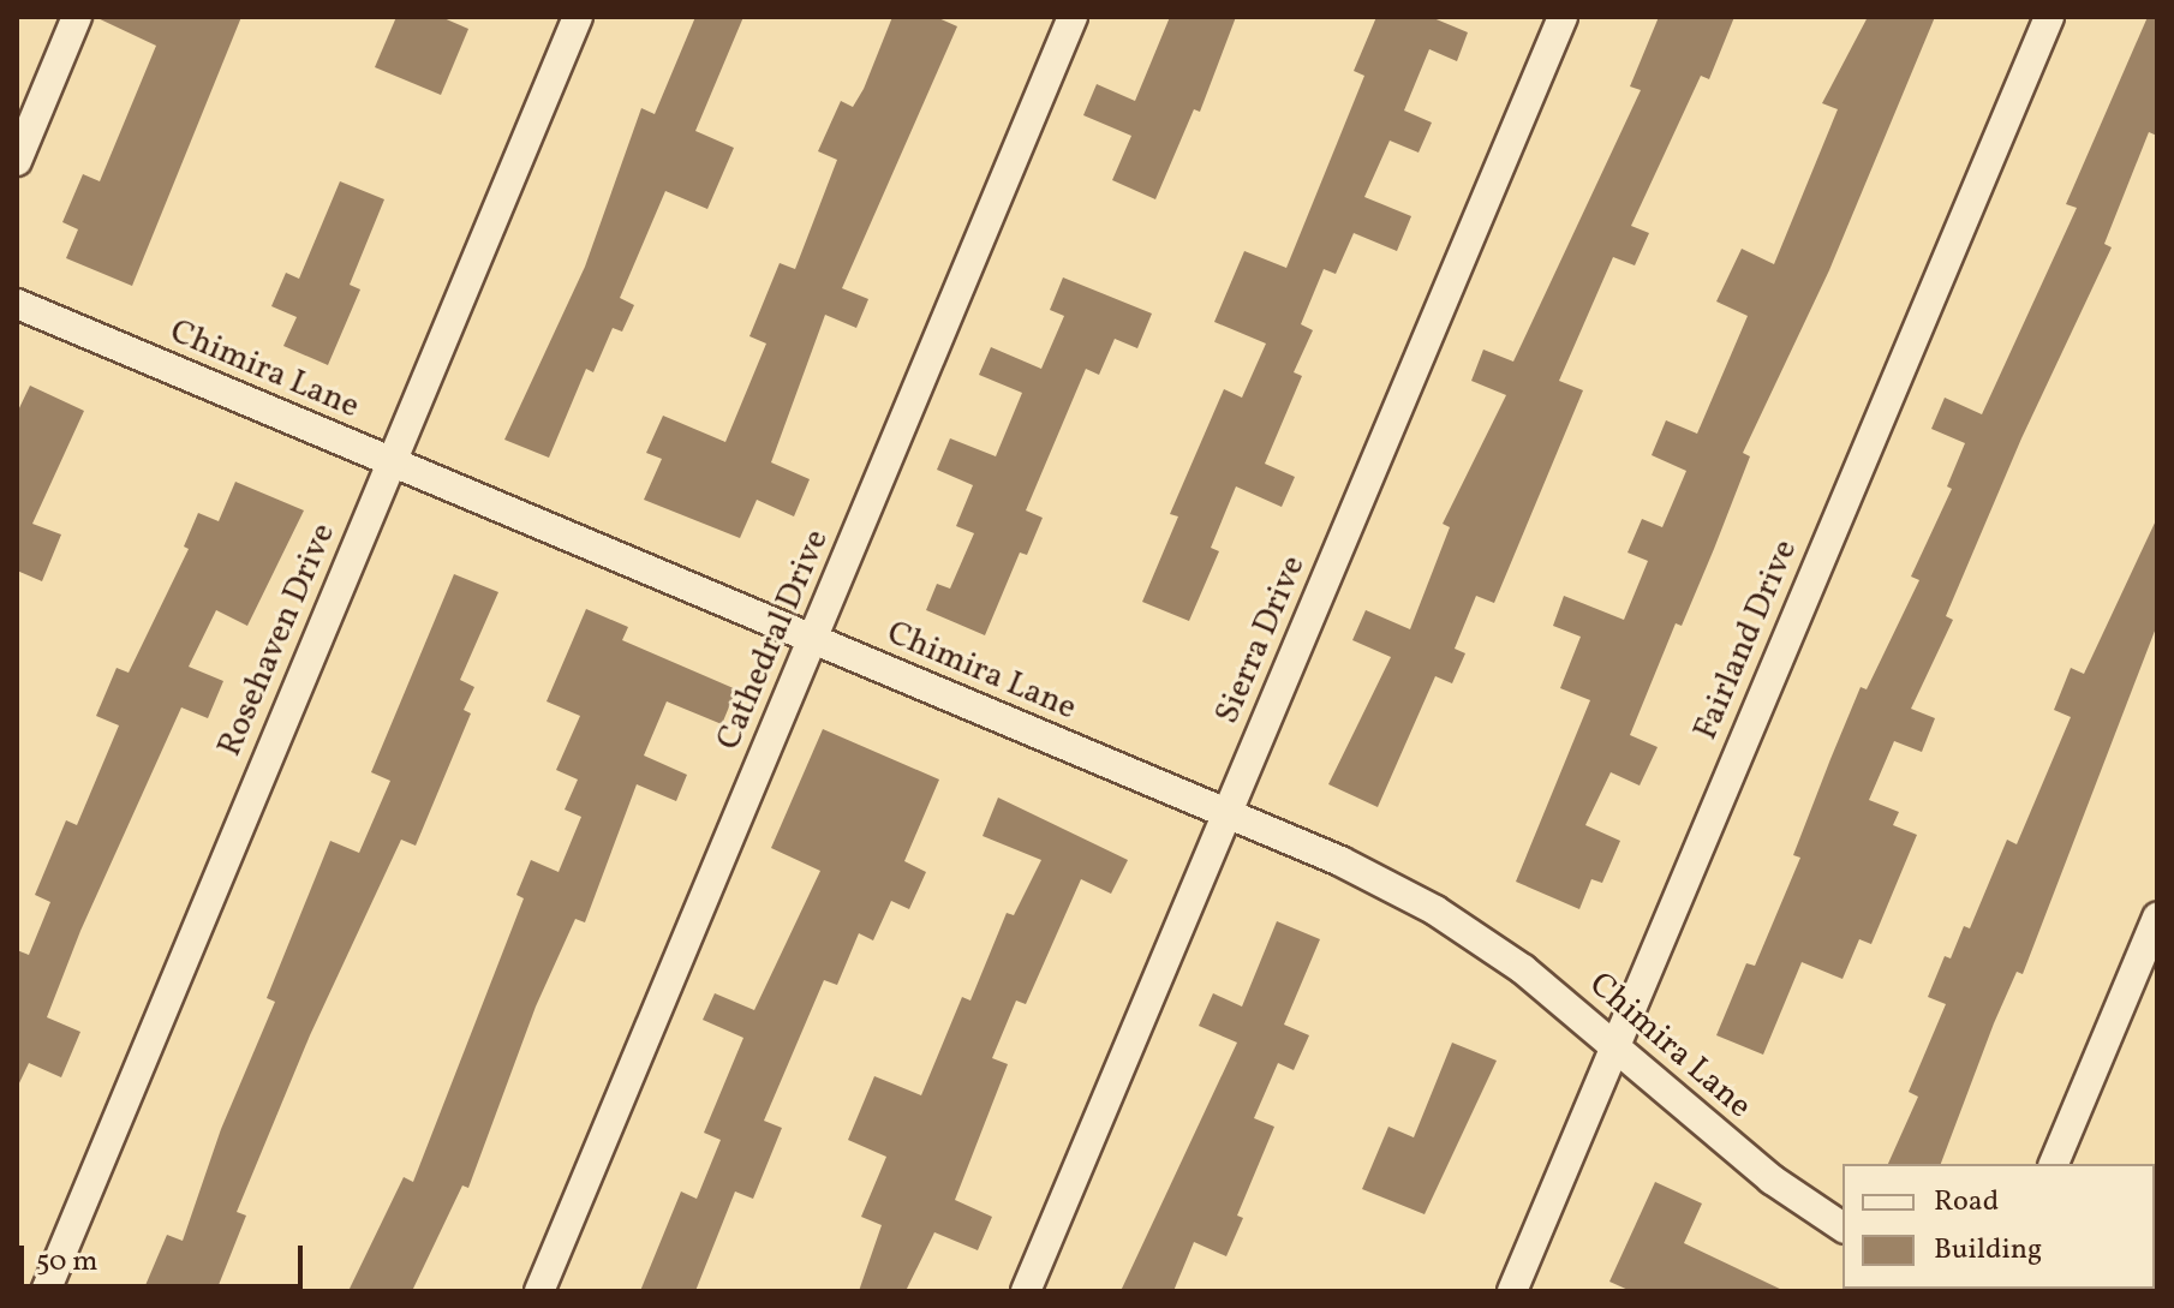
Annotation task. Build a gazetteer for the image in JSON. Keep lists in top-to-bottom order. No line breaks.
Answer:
{"streets":{"street":["Chimira Lane","Rosehaven Drive","Cathedral Drive","Sierra Drive","Fairland Drive"]},"crossings":[["Chimira Lane","Rosehaven Drive"],["Chimira Lane","Cathedral Drive"],["Chimira Lane","Sierra Drive"],["Chimira Lane","Fairland Drive"]],"legend":["Road","Building"],"scale_bar":"50 m"}
